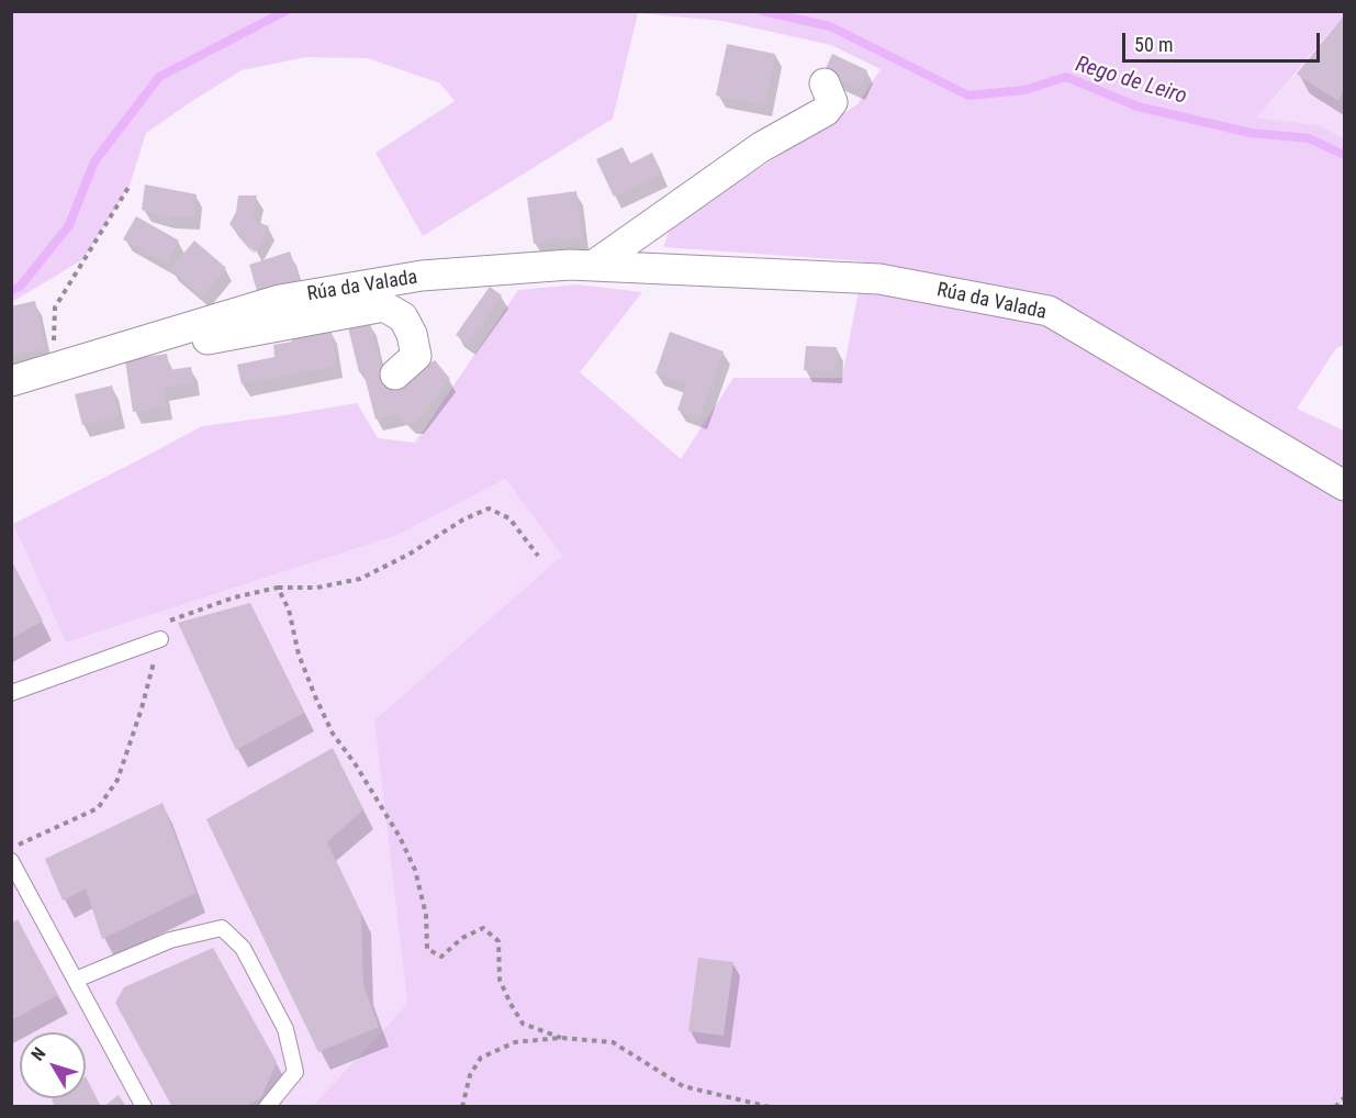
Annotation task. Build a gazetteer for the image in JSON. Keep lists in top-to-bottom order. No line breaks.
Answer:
{"streets":{"street":["Rúa da Valada"]},"water":["Rego de Leiro"],"scale_bar":"50 m","north":"top left"}
